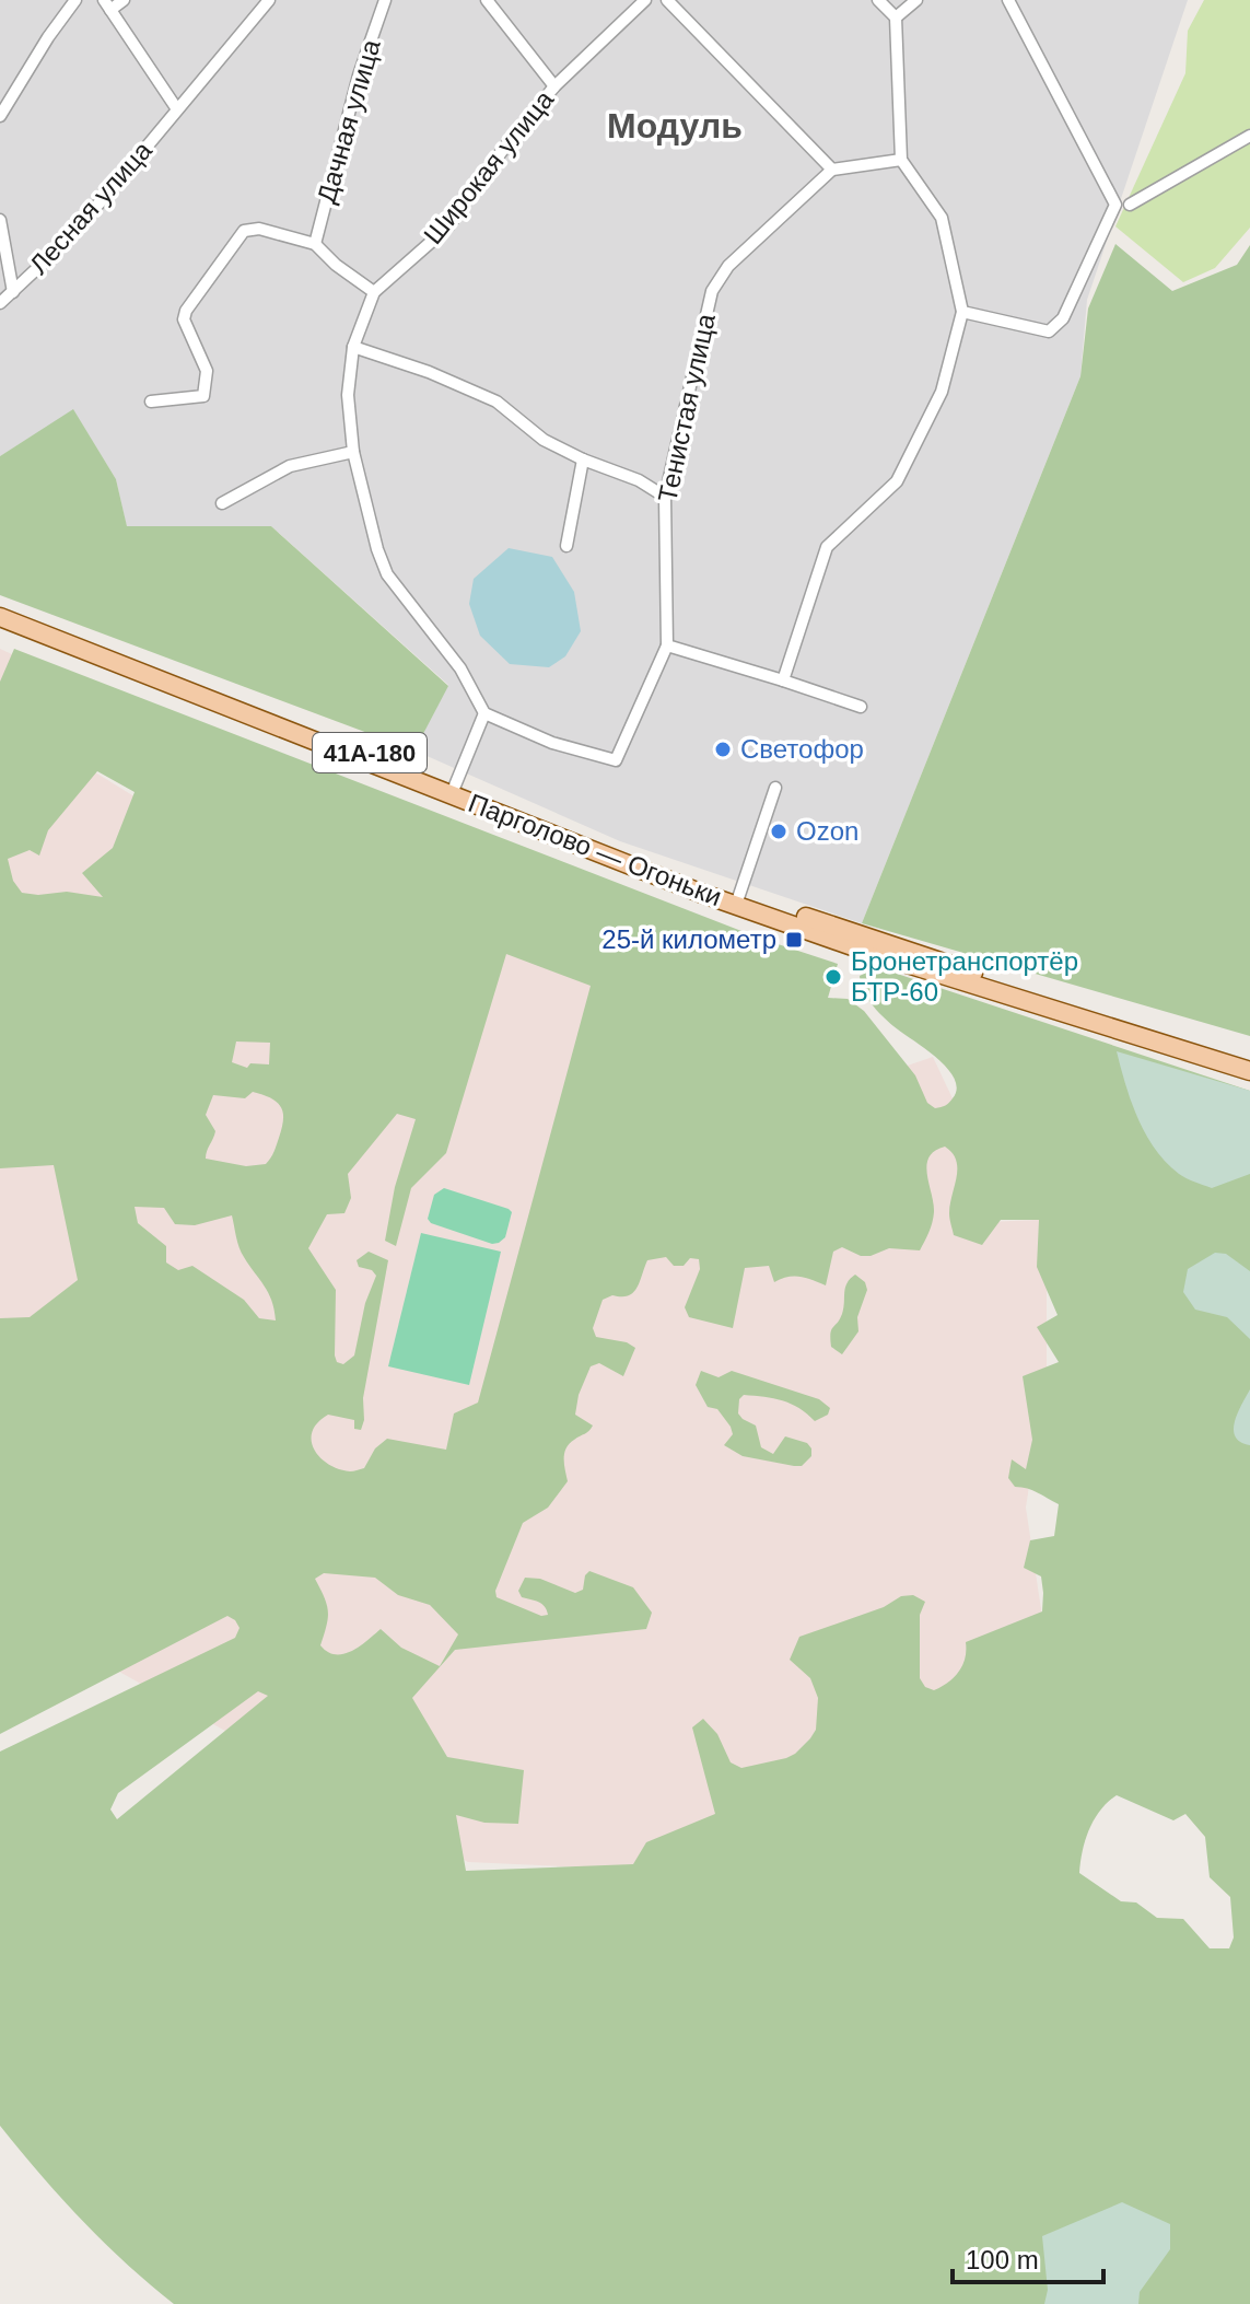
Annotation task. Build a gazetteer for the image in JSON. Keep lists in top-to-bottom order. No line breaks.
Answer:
{"streets":{"main road":["41А-180","Парголово — Огоньки"],"street":["Дачная улица","Широкая улица","Лесная улица","Тенистая улица"]},"districts":["Модуль"],"places":{"other":["Светофор","Ozon","Бронетранспортёр БТР-60"],"transit":["25-й километр"]},"scale_bar":"100 m"}
